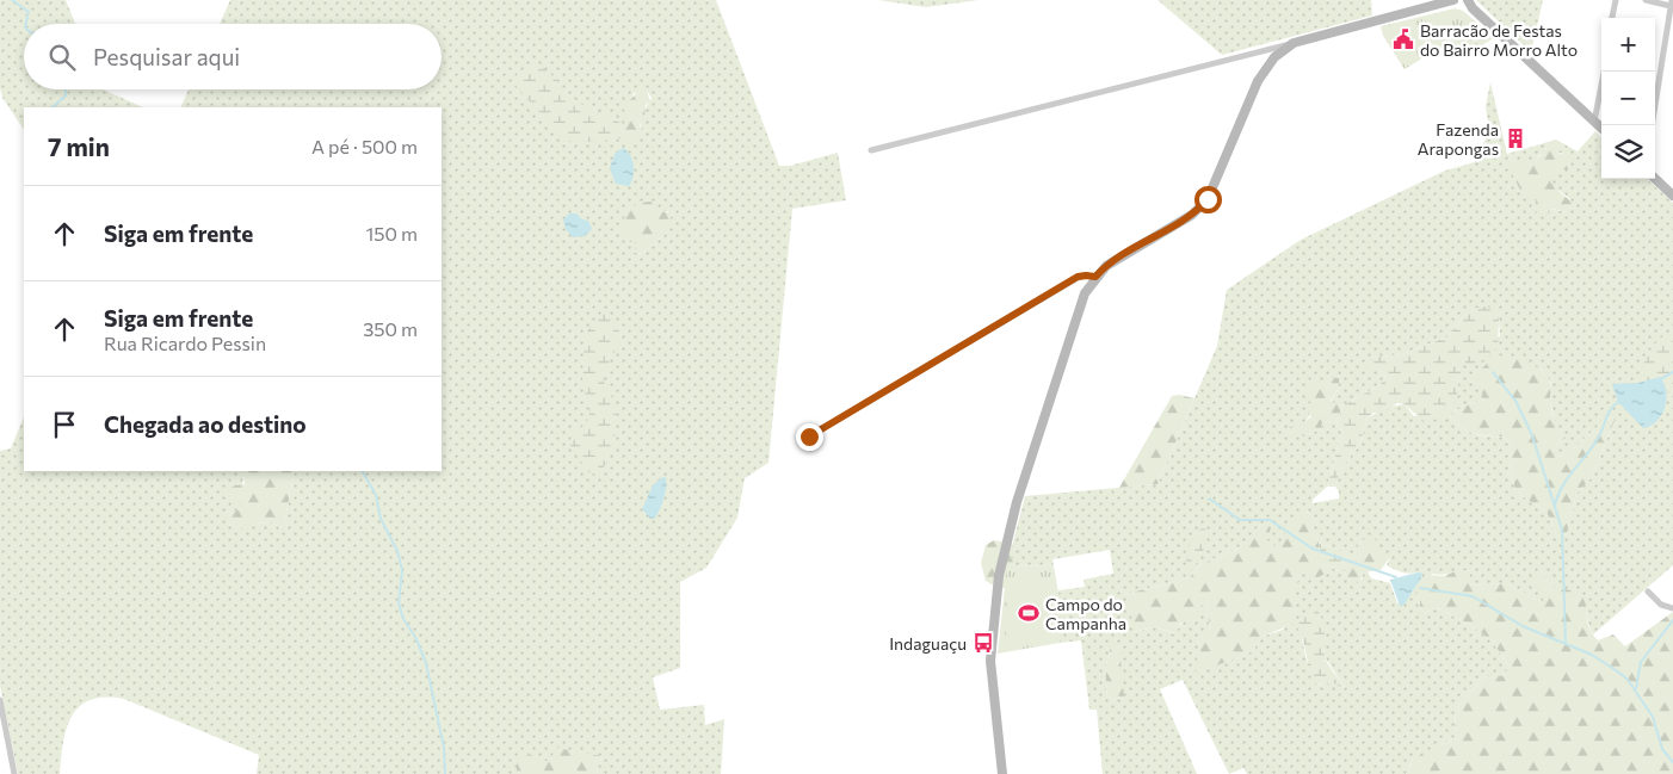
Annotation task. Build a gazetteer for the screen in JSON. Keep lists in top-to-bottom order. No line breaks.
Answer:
{"places":{"public building":["Barracão de Festas do Bairro Morro Alto"],"building":["Fazenda Arapongas"],"sports":["Campo do Campanha"],"bus stop":["Indaguaçu"]},"page":{"map_buttons":["+","−"],"search":"Pesquisar aqui","heading":["7 min","A pé · 500 m"],"list":[["Siga em frente","150 m"],["Siga em frente","Rua Ricardo Pessin","350 m"],"Chegada ao destino"]}}
